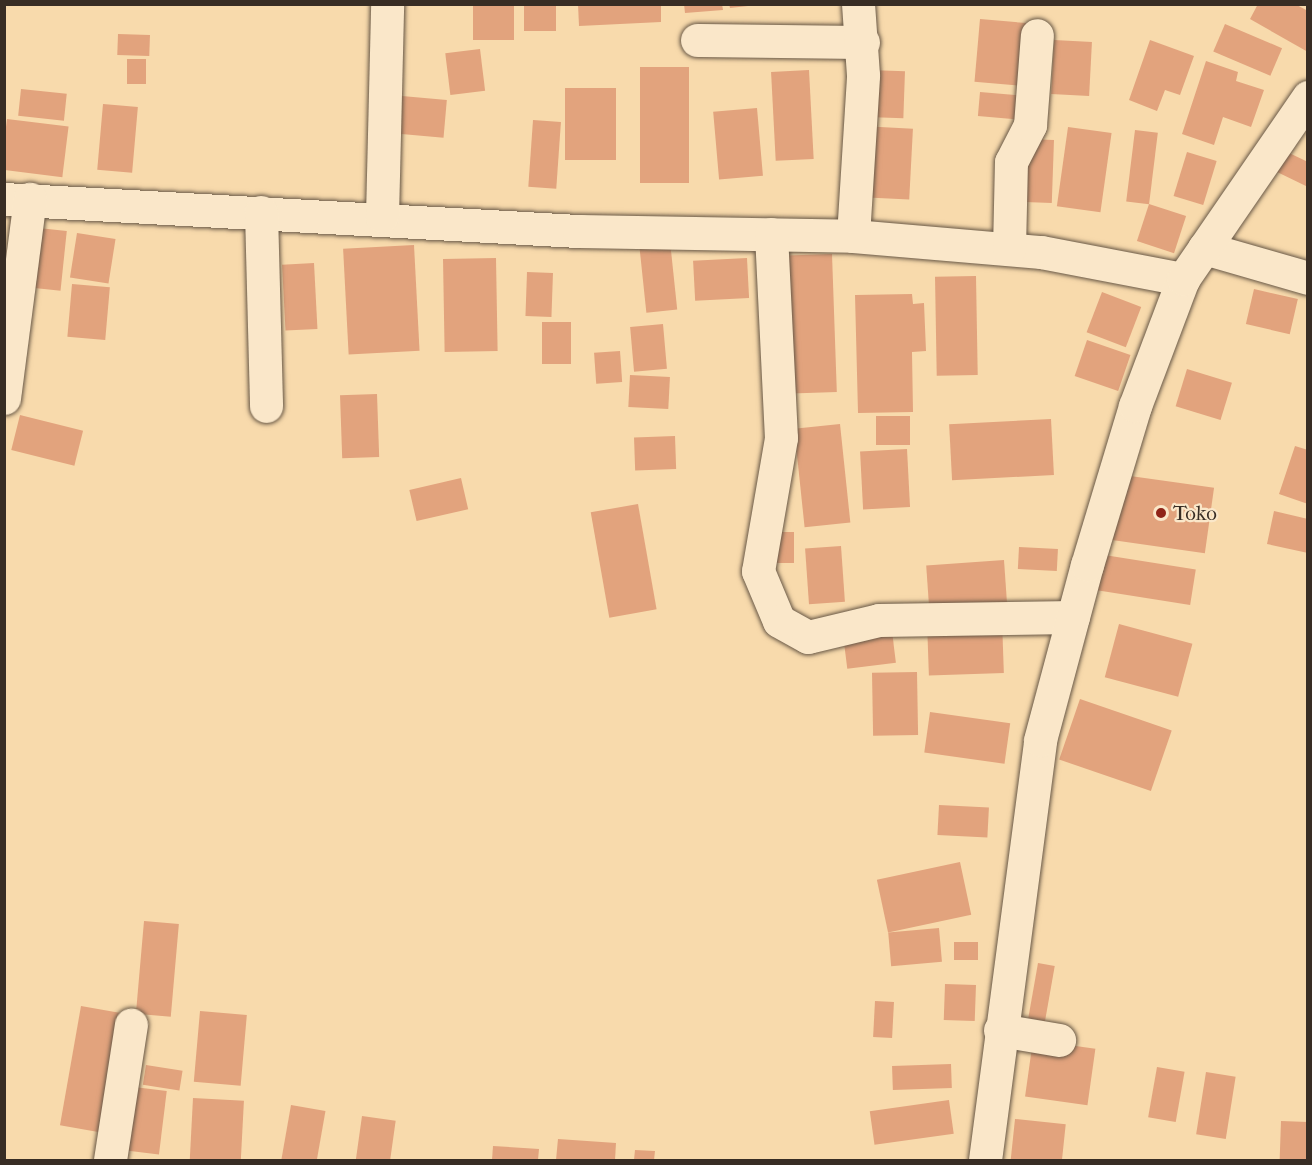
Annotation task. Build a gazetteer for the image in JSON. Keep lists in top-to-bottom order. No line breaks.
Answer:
{"places":["Toko"]}
